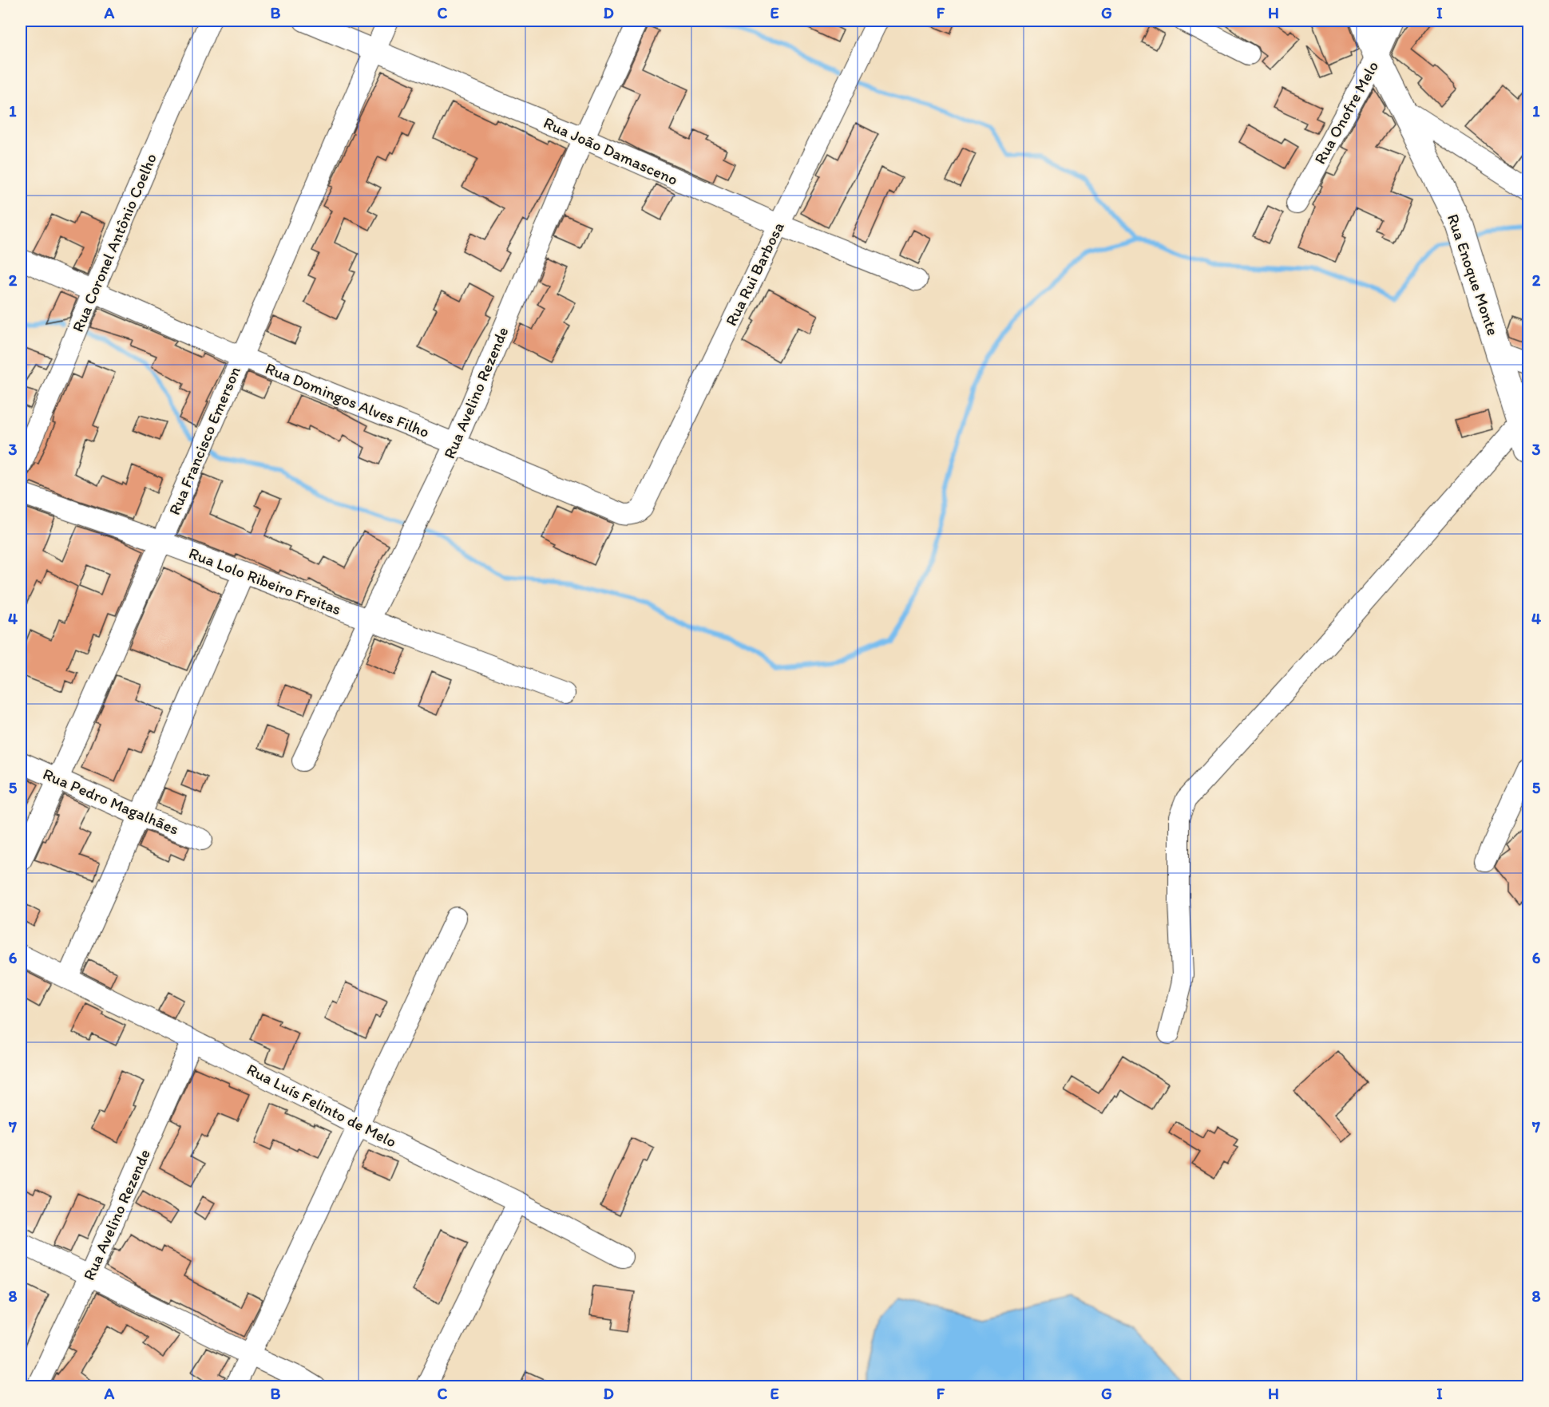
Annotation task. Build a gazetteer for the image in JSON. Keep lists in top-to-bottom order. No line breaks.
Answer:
{"streets":{"main road":["Rua Enoque Monte"],"street":["Rua Onofre Melo","Rua João Damasceno","Rua Coronel Antônio Coelho","Rua Rui Barbosa","Rua Avelino Rezende","Rua Domingos Alves Filho","Rua Francisco Emerson","Rua Lolo Ribeiro Freitas","Rua Pedro Magalhães","Rua Luís Felinto de Melo"]},"crossings":[["Rua Onofre Melo","Rua Enoque Monte"],["Rua João Damasceno","Rua Rui Barbosa"],["Rua João Damasceno","Rua Avelino Rezende"],["Rua João Damasceno","Rua Francisco Emerson"],["Rua Coronel Antônio Coelho","Rua Domingos Alves Filho"],["Rua Rui Barbosa","Rua Domingos Alves Filho"],["Rua Avelino Rezende","Rua Domingos Alves Filho"],["Rua Avelino Rezende","Rua Lolo Ribeiro Freitas"],["Rua Avelino Rezende","Rua Luís Felinto de Melo"],["Rua Domingos Alves Filho","Rua Francisco Emerson"],["Rua Francisco Emerson","Rua Lolo Ribeiro Freitas"],["Rua Francisco Emerson","Rua Pedro Magalhães"]],"grid":{"columns":["A","B","C","D","E","F","G","H","I"],"rows":["1","2","3","4","5","6","7","8"]}}
